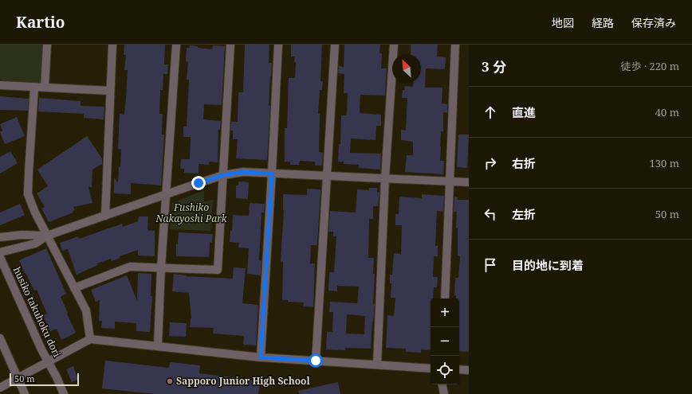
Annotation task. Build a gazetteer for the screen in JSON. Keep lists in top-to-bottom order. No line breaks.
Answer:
{"streets":{"street":["husiko takuhoku dori"]},"parks":["Fushiko Nakayoshi Park"],"places":["Sapporo Junior High School"],"scale_bar":"50 m","north":"top left","page":{"header":"Kartio","nav":["地図","経路","保存済み"],"heading":["3 分","徒歩 · 220 m"],"list":[["直進","40 m"],["右折","130 m"],["左折","50 m"],"目的地に到着"],"map_buttons":["+","−"],"scale":"50 m"}}
